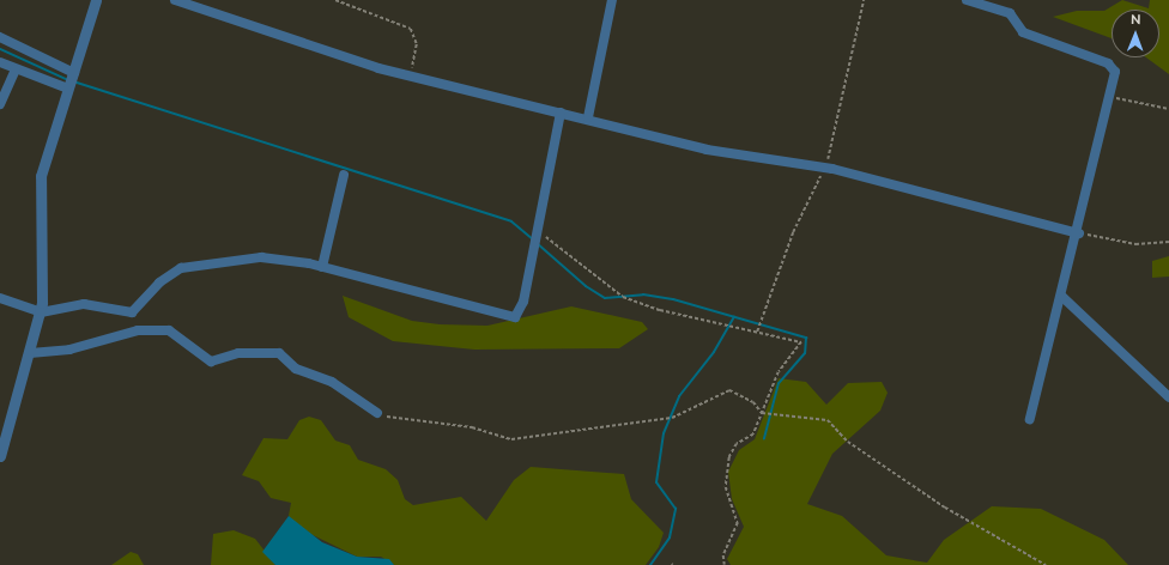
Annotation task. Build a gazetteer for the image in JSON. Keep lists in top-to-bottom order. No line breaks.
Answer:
{"north":"top"}
